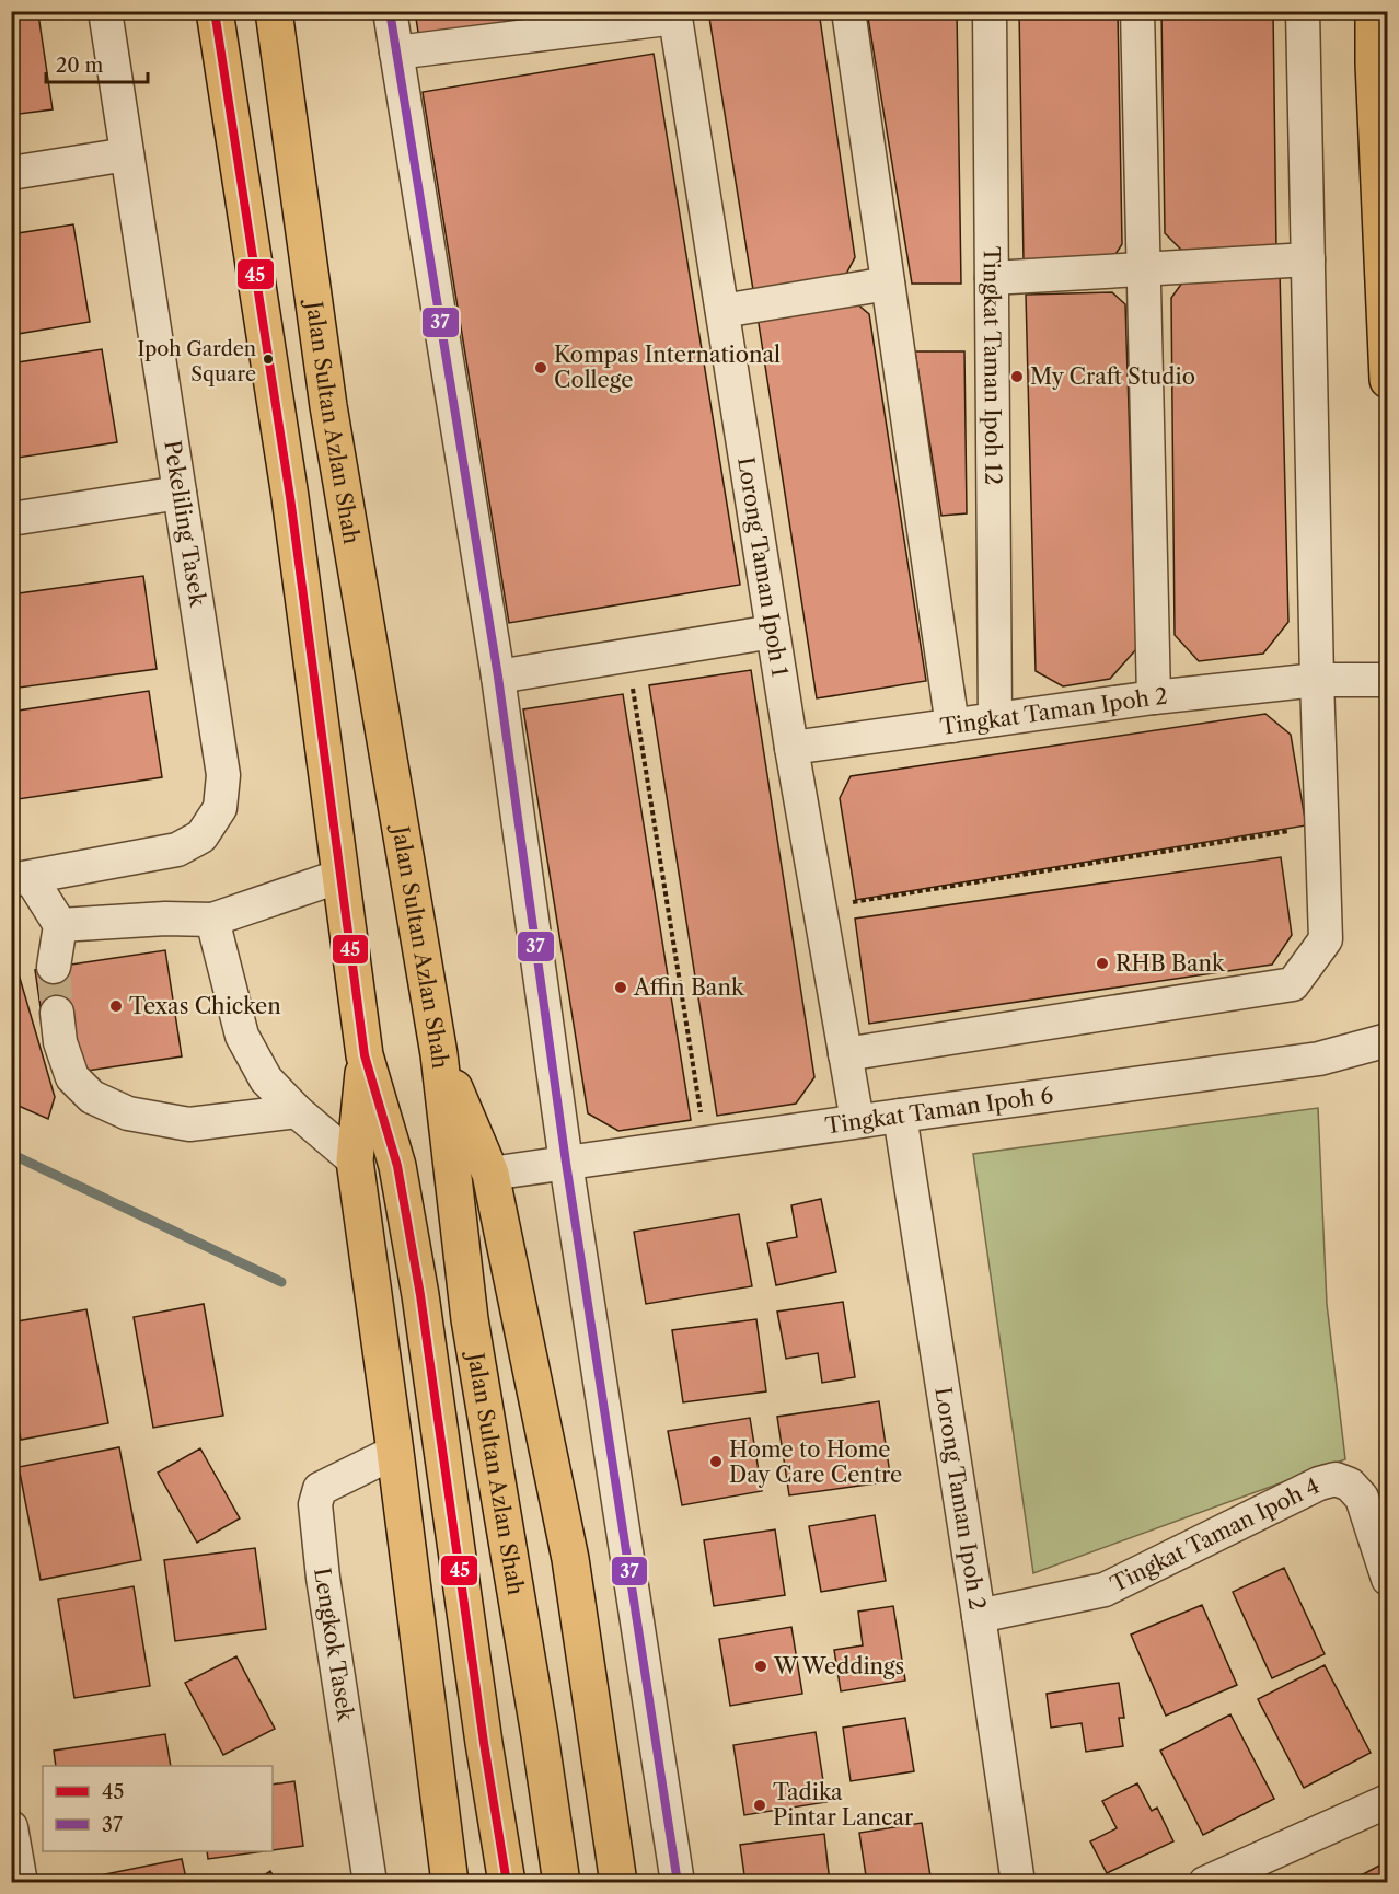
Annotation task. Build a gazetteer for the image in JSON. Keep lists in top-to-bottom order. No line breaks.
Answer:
{"streets":{"main road":["Jalan Sultan Azlan Shah"],"street":["Tingkat Taman Ipoh 12","Pekeliling Tasek","Lorong Taman Ipoh 1","Tingkat Taman Ipoh 2","Tingkat Taman Ipoh 6","Lorong Taman Ipoh 2","Tingkat Taman Ipoh 4","Lengkok Tasek"]},"crossings":[["Tingkat Taman Ipoh 12","Tingkat Taman Ipoh 2"],["Lorong Taman Ipoh 1","Tingkat Taman Ipoh 2"],["Lorong Taman Ipoh 1","Tingkat Taman Ipoh 6"],["Tingkat Taman Ipoh 6","Lorong Taman Ipoh 2"],["Lorong Taman Ipoh 2","Tingkat Taman Ipoh 4"]],"places":["Ipoh Garden Square","Kompas International College","My Craft Studio","RHB Bank","Affin Bank","Texas Chicken","Home to Home Day Care Centre","W Weddings","Tadika Pintar Lancar"],"lines":["transit line 45","transit line 37"],"legend":["45","37"],"scale_bar":"20 m"}
